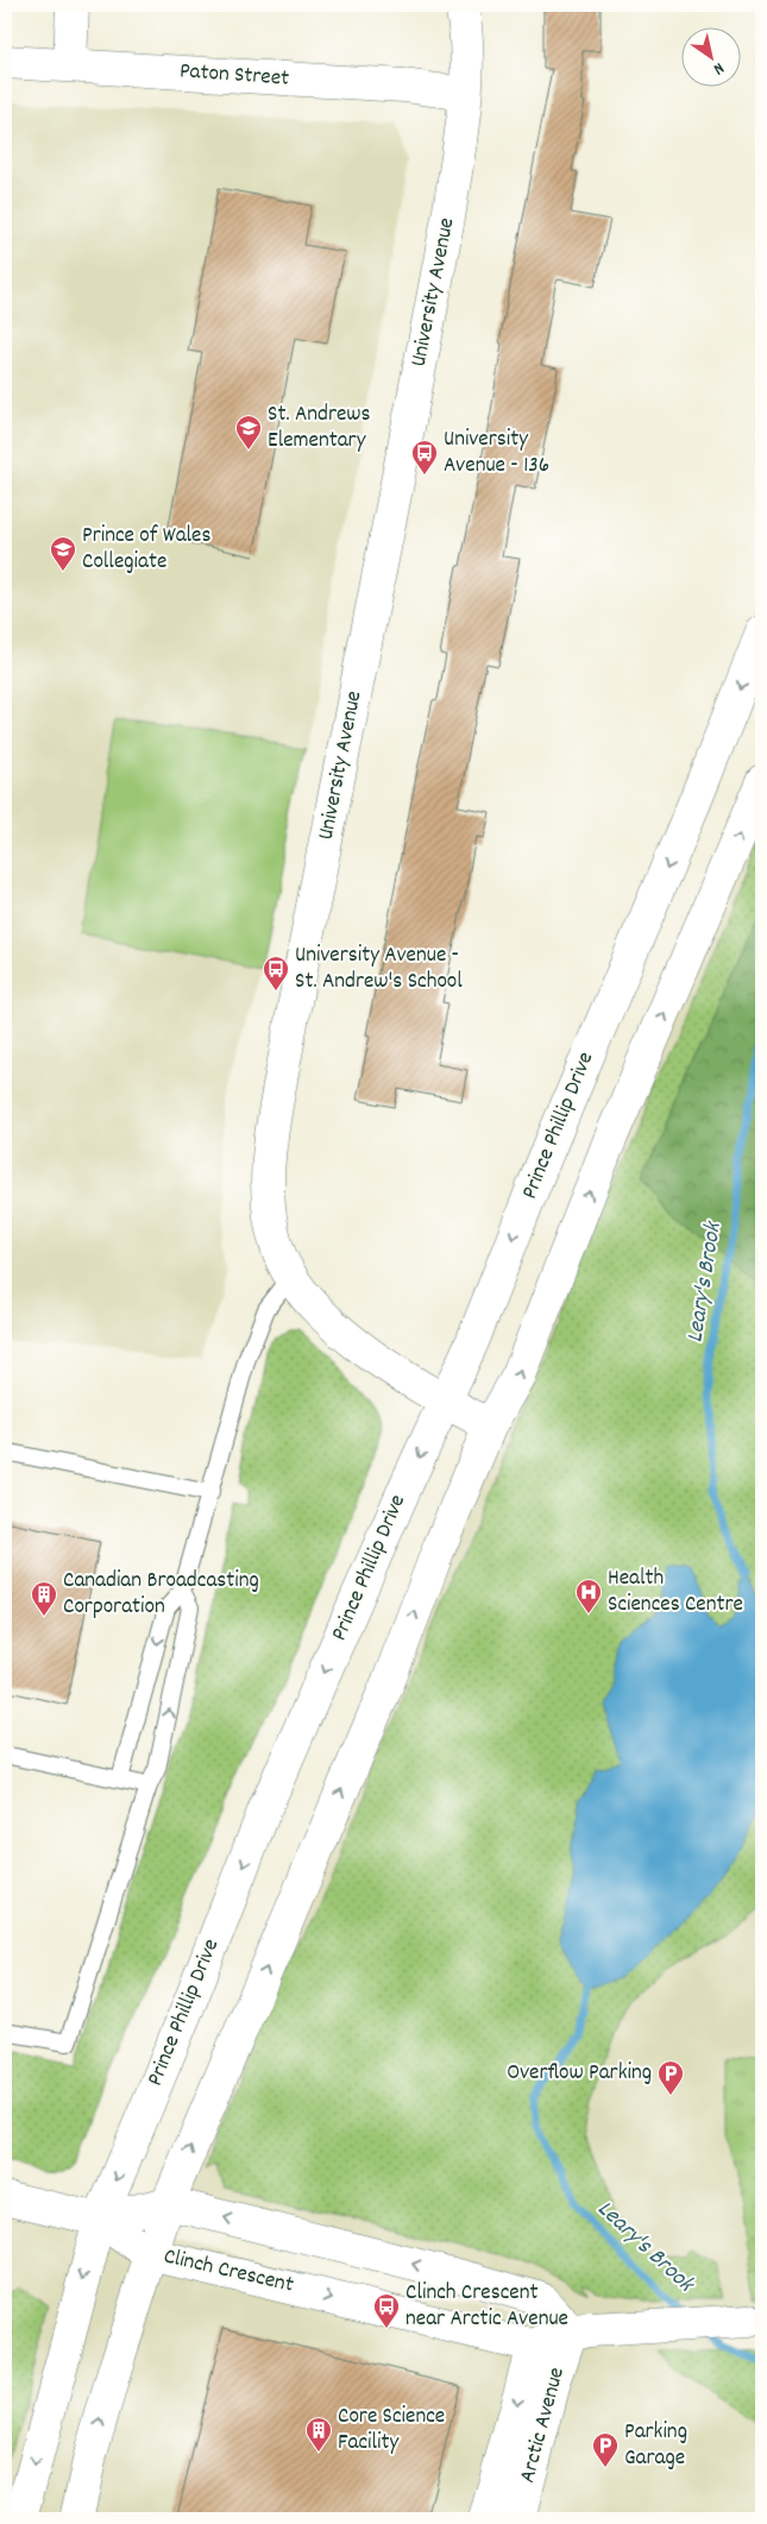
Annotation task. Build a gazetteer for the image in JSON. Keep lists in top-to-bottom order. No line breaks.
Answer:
{"streets":{"main road":["Paton Street","University Avenue","Prince Phillip Drive","Clinch Crescent","Arctic Avenue"]},"crossings":[["Paton Street","University Avenue"],["University Avenue","Prince Phillip Drive"],["Prince Phillip Drive","Clinch Crescent"],["Clinch Crescent","Arctic Avenue"]],"water":["Leary's Brook"],"places":{"school or university":["St. Andrews Elementary","Prince of Wales Collegiate"],"bus stop":["University Avenue - 136","University Avenue - St. Andrew's School","Clinch Crescent near Arctic Avenue"],"hospital":["Health Sciences Centre"],"building":["Canadian Broadcasting Corporation","Core Science Facility"],"parking":["Overflow Parking","Parking Garage"]},"north":"bottom right"}
